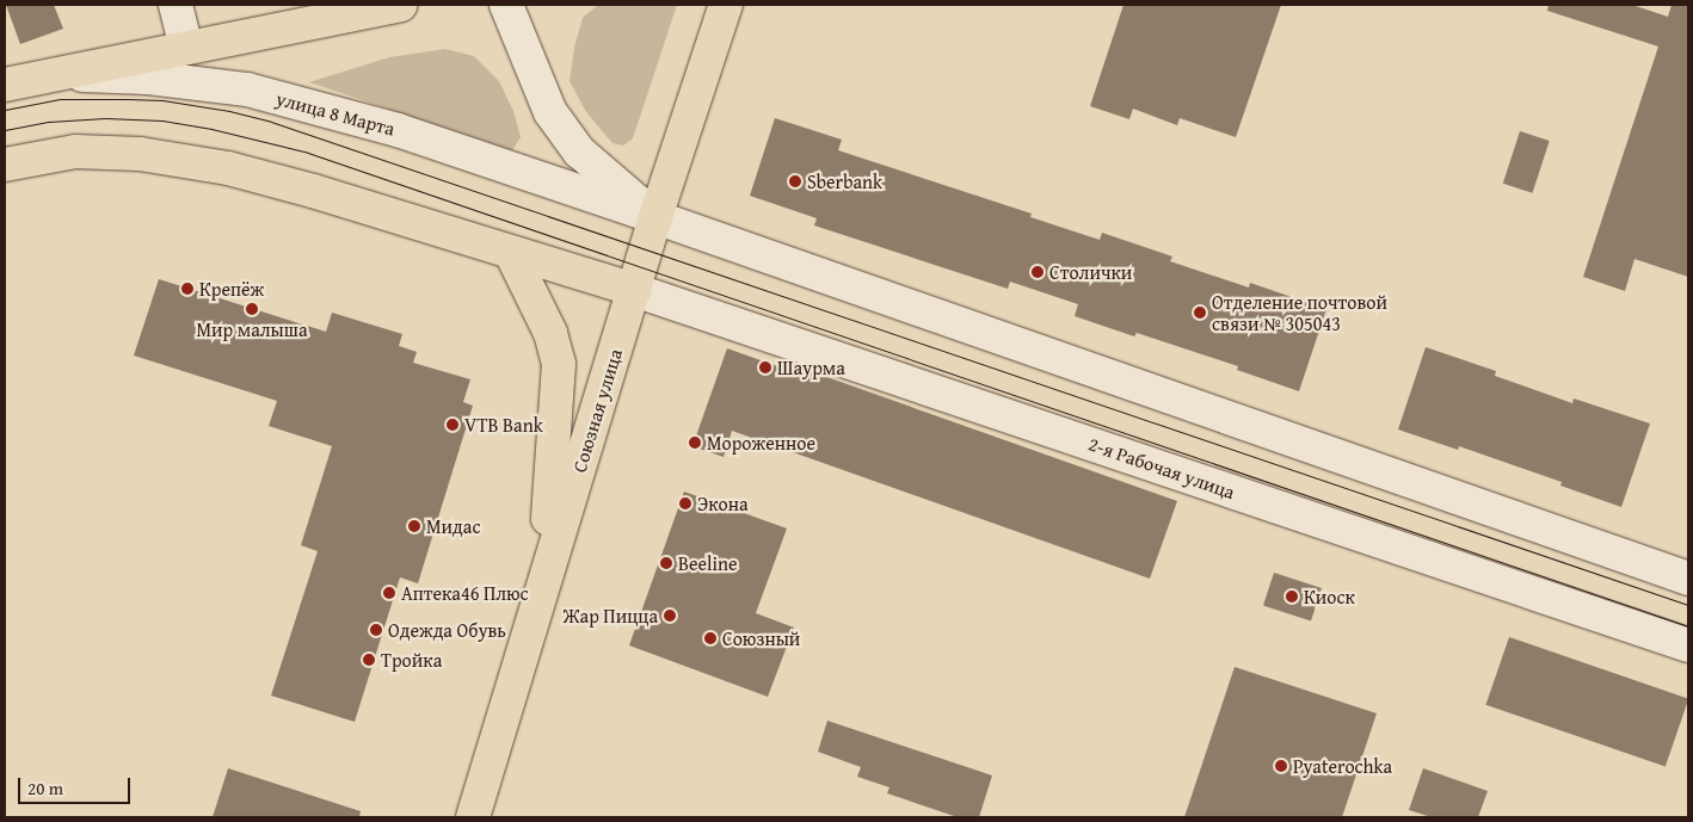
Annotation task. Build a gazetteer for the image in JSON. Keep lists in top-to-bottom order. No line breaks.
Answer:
{"streets":{"main road":["улица 8 Марта","Союзная улица","2-я Рабочая улица"]},"crossings":[["улица 8 Марта","Союзная улица"],["Союзная улица","2-я Рабочая улица"]],"places":["Sberbank","Столички","Крепёж","Мир малыша","Отделение почтовой связи № 305043","Шаурма","VTB Bank","Мороженное","Экона","Мидас","Beeline","Аптека46 Плюс","Киоск","Жар Пицца","Одежда Обувь","Союзный","Тройка","Pyaterochka"],"scale_bar":"20 m"}
